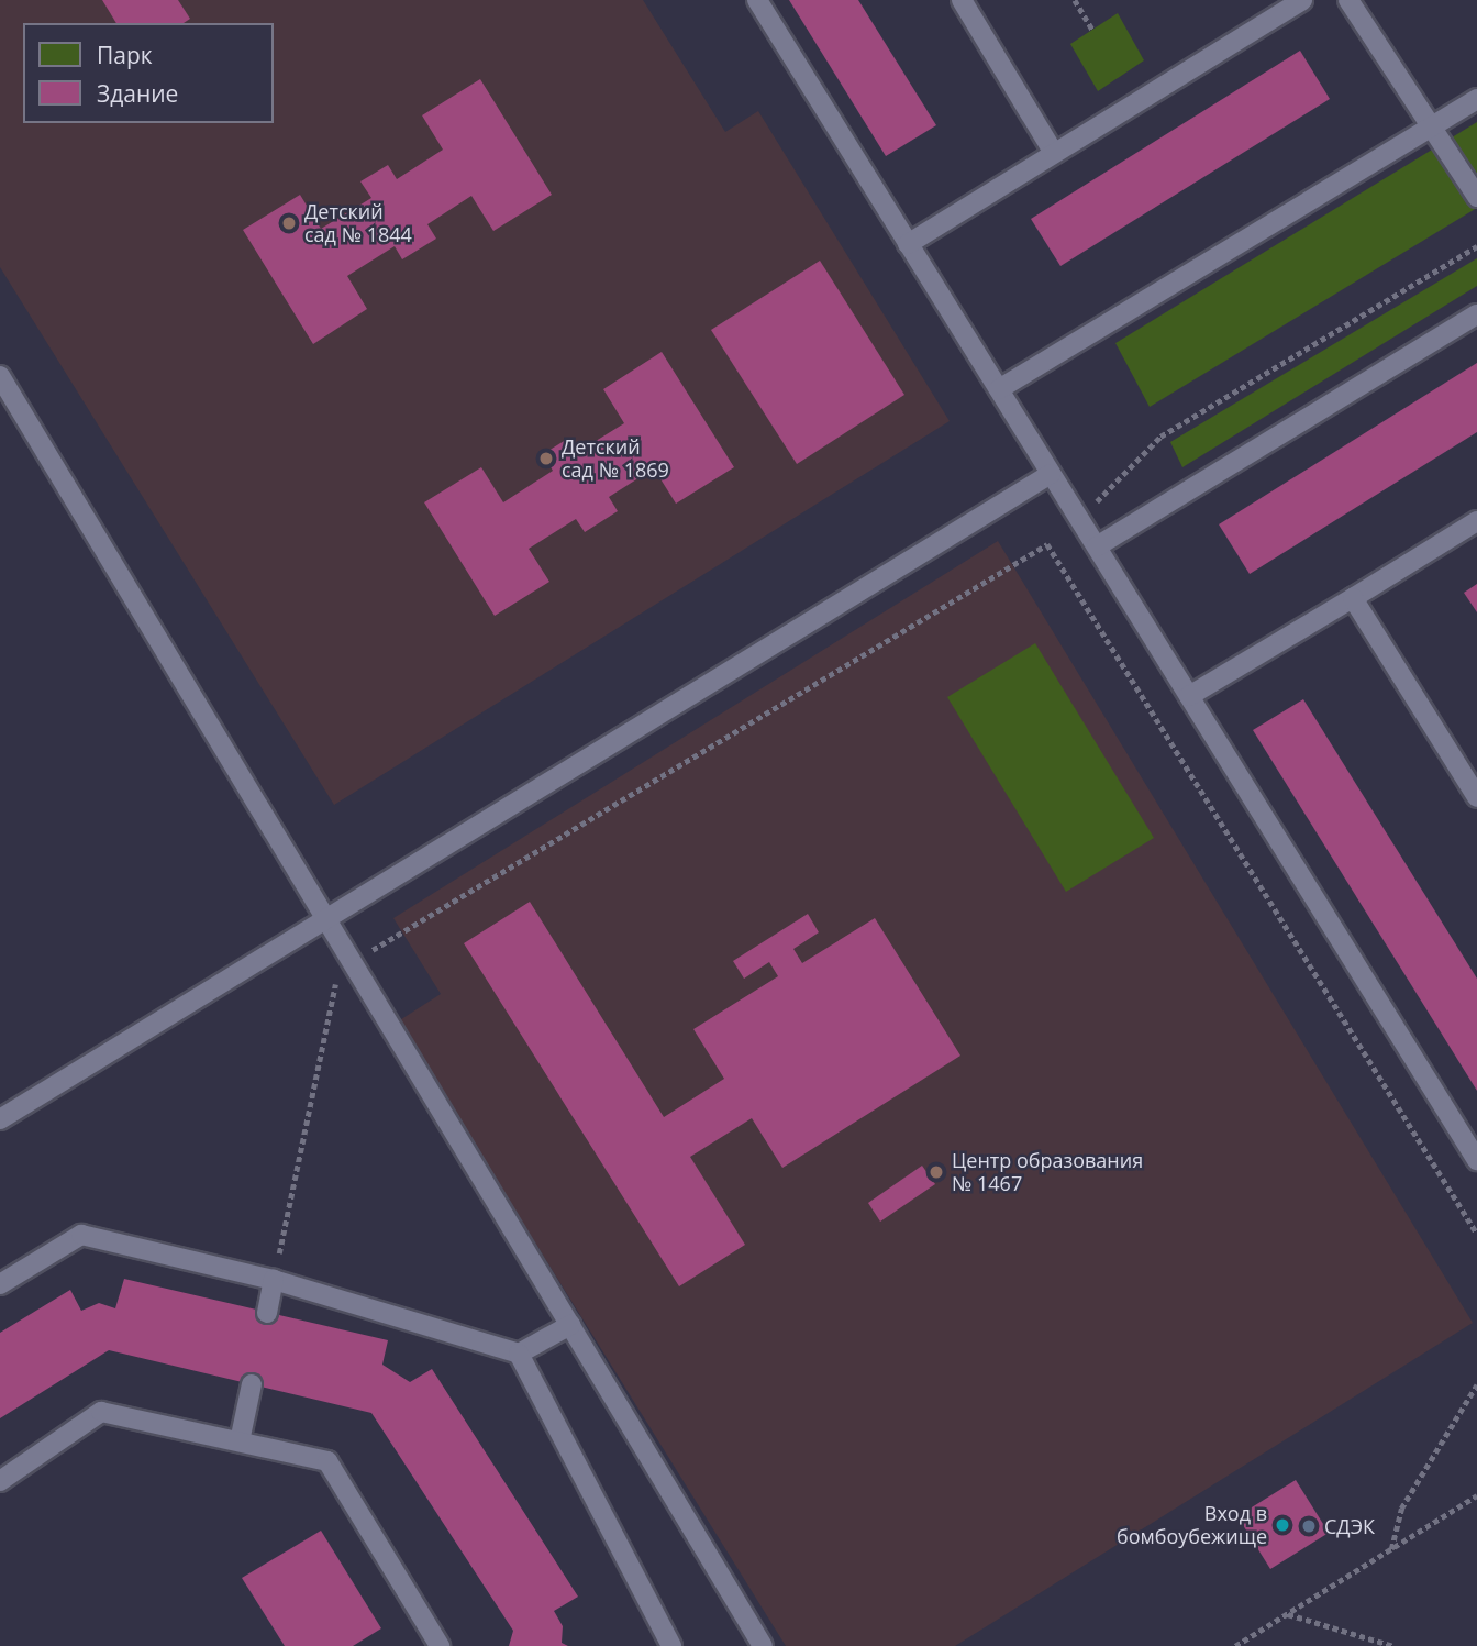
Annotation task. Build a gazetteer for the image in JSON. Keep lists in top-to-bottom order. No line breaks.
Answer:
{"places":["Детский сад № 1844","Детский сад № 1869","Центр образования № 1467","Вход в бомбоубежище","СДЭК"],"legend":["Парк","Здание"]}
